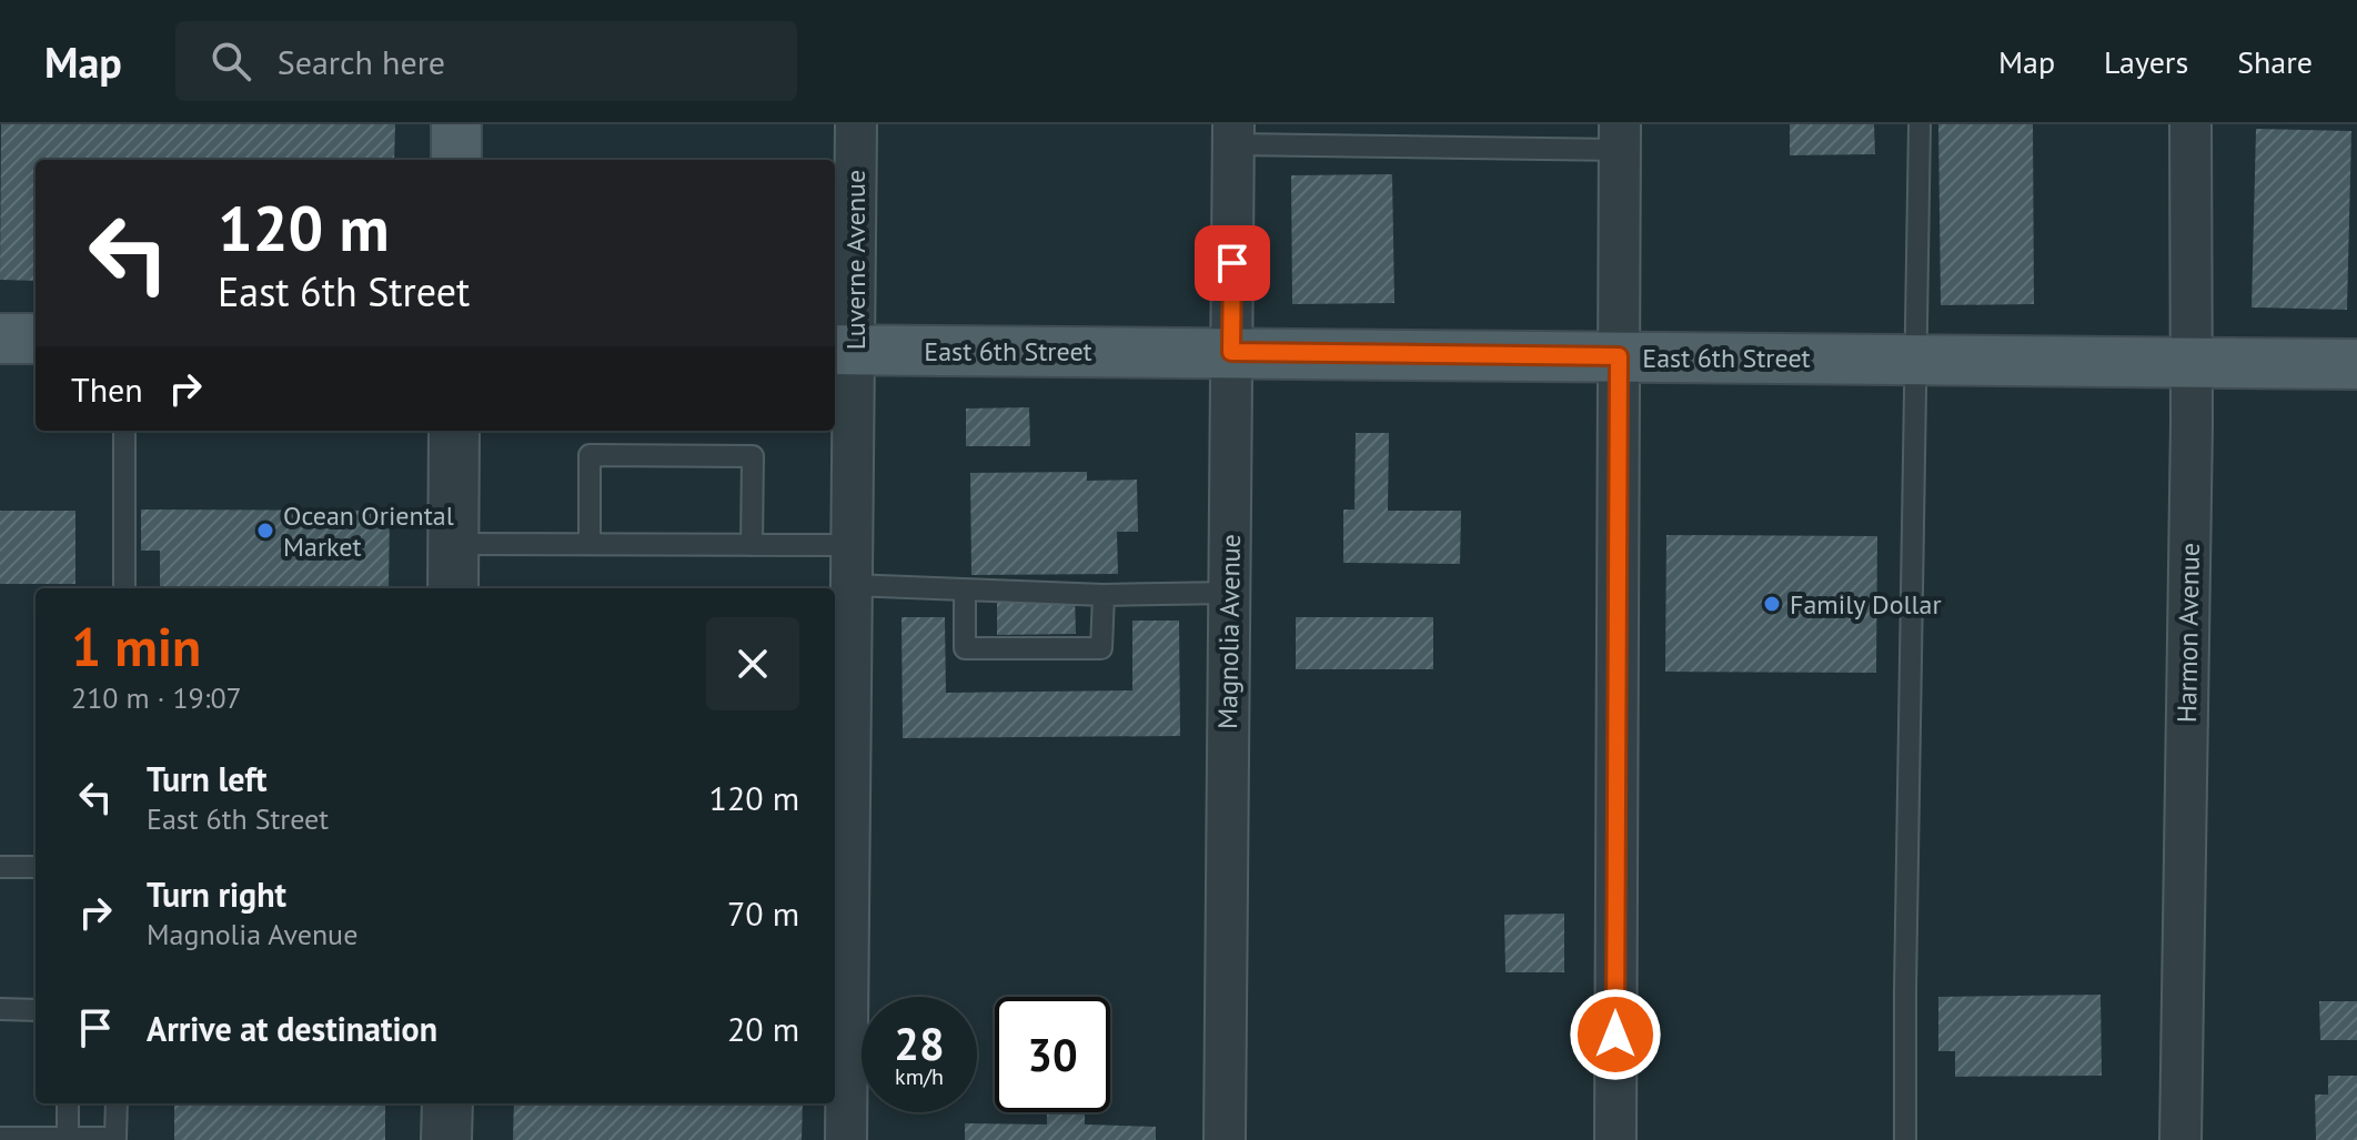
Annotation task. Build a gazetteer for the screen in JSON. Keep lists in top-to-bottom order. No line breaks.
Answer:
{"streets":{"main road":["East 6th Street"],"street":["Luverne Avenue","Magnolia Avenue","Harmon Avenue"]},"crossings":[["Luverne Avenue","East 6th Street"],["East 6th Street","Magnolia Avenue"],["East 6th Street","Harmon Avenue"]],"places":["Ocean Oriental Market","Family Dollar"],"page":{"header":"Map","search":"Search here","nav":["Map","Layers","Share"],"turn":["120 m","East 6th Street"],"then":"Then","heading":["1 min","210 m · 19:07"],"list":[{"name":"Turn left","note":"East 6th Street","value":"120 m"},{"name":"Turn right","note":"Magnolia Avenue","value":"70 m"},{"name":"Arrive at destination","value":"20 m"}],"speed":"28 km/h","limit":"30"}}
